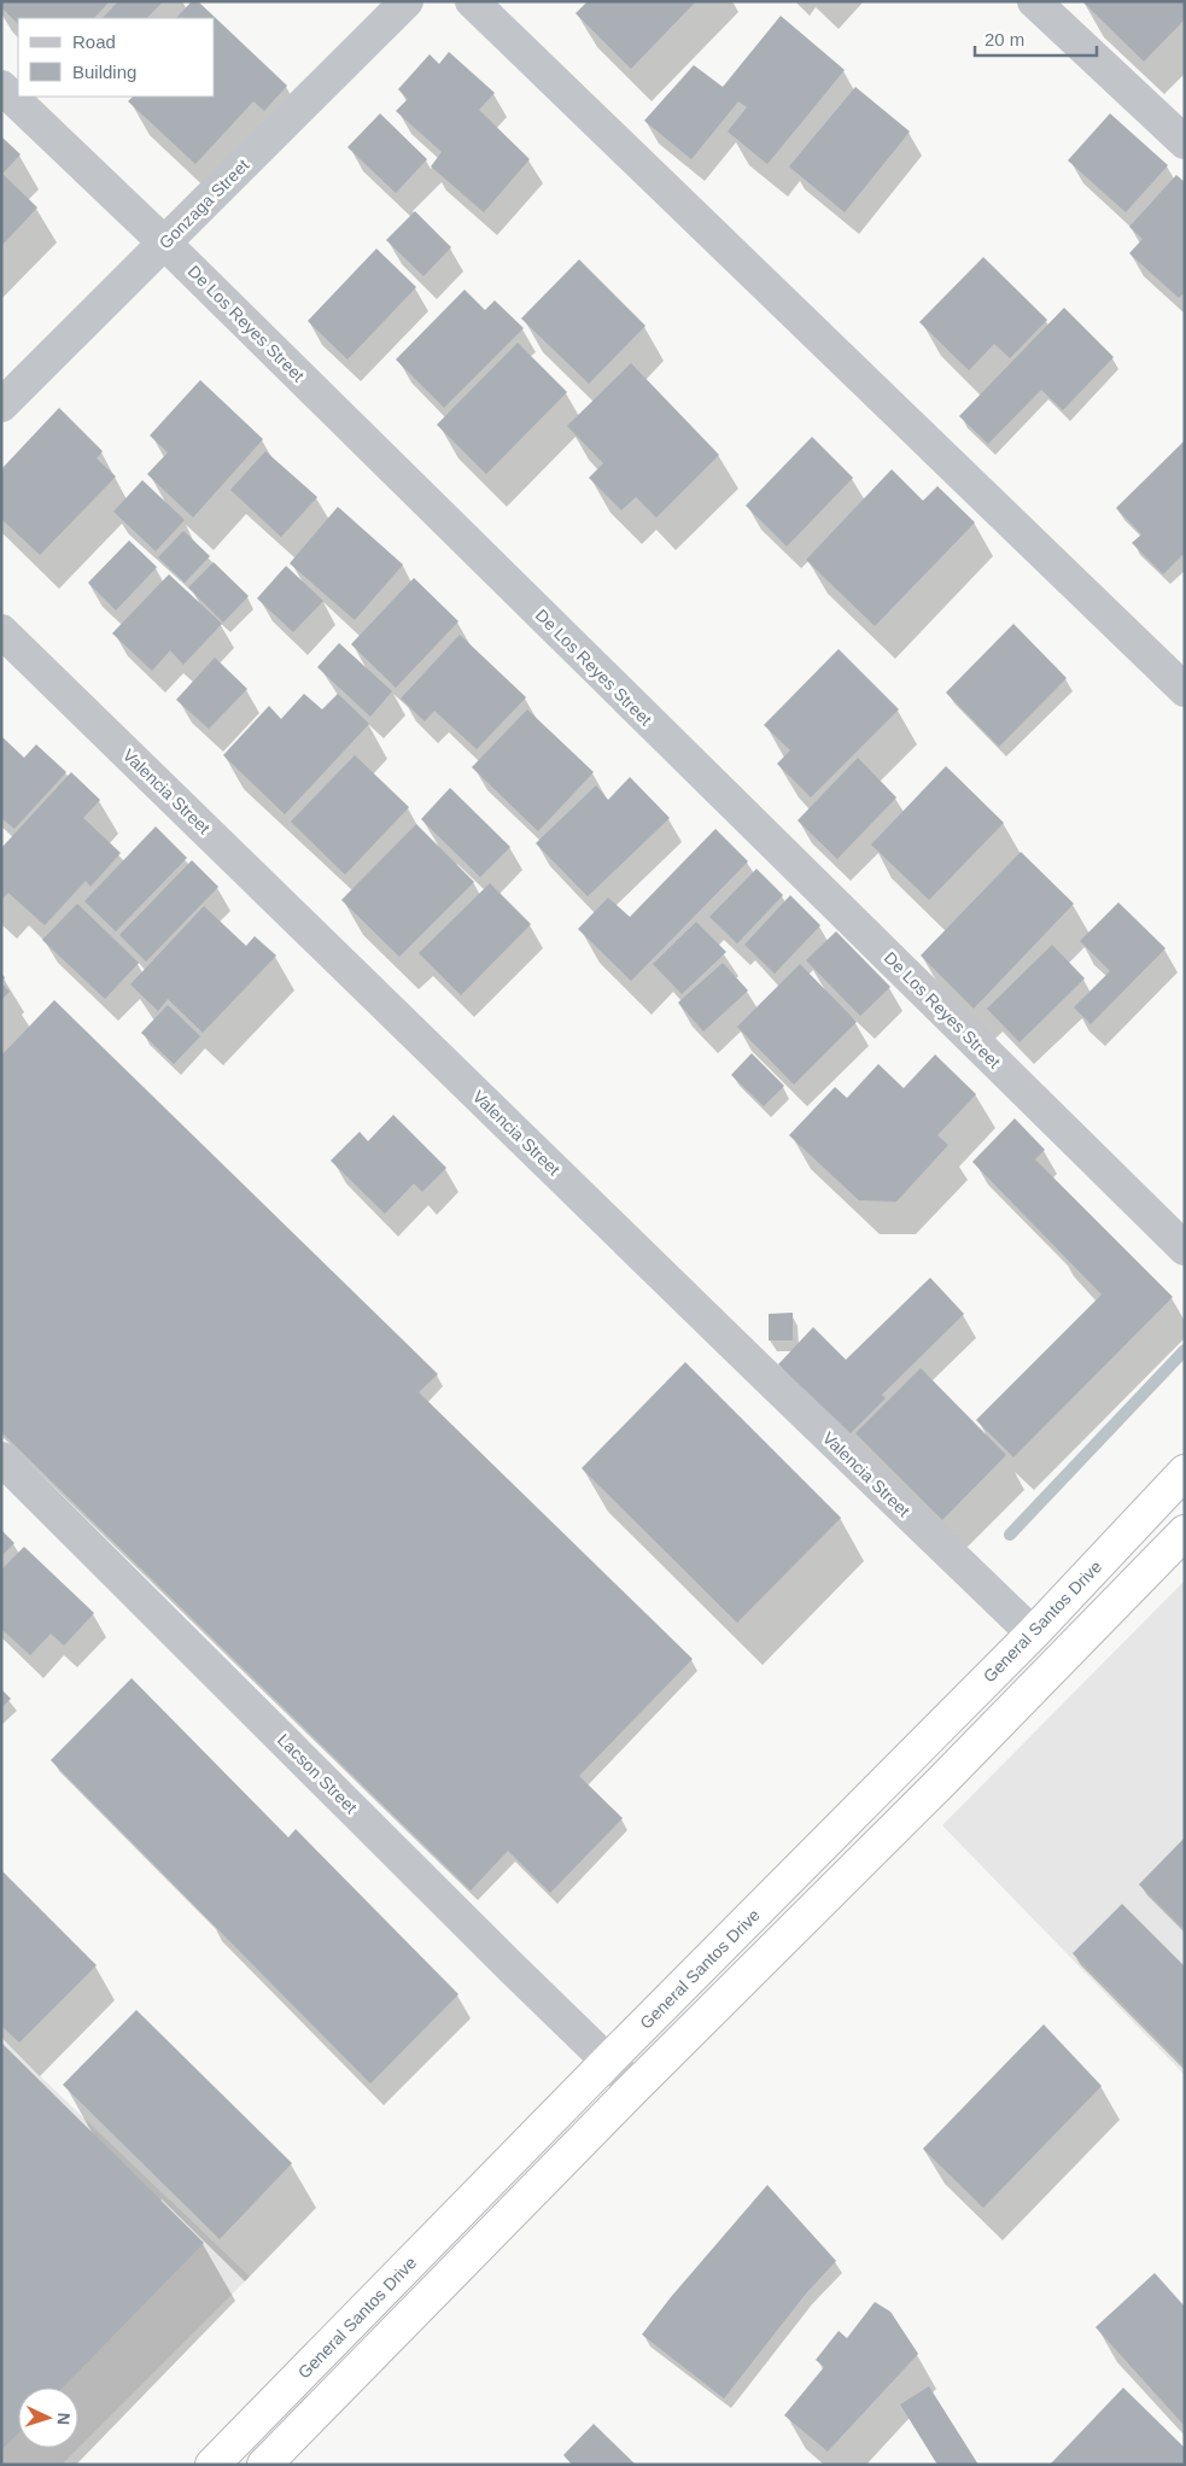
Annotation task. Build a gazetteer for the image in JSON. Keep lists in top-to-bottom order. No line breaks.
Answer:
{"streets":{"highway":["General Santos Drive"],"street":["Gonzaga Street","De Los Reyes Street","Valencia Street","Lacson Street"]},"crossings":[["Gonzaga Street","De Los Reyes Street"],["Valencia Street","General Santos Drive"],["General Santos Drive","Lacson Street"]],"legend":["Road","Building"],"scale_bar":"20 m","north":"right"}
